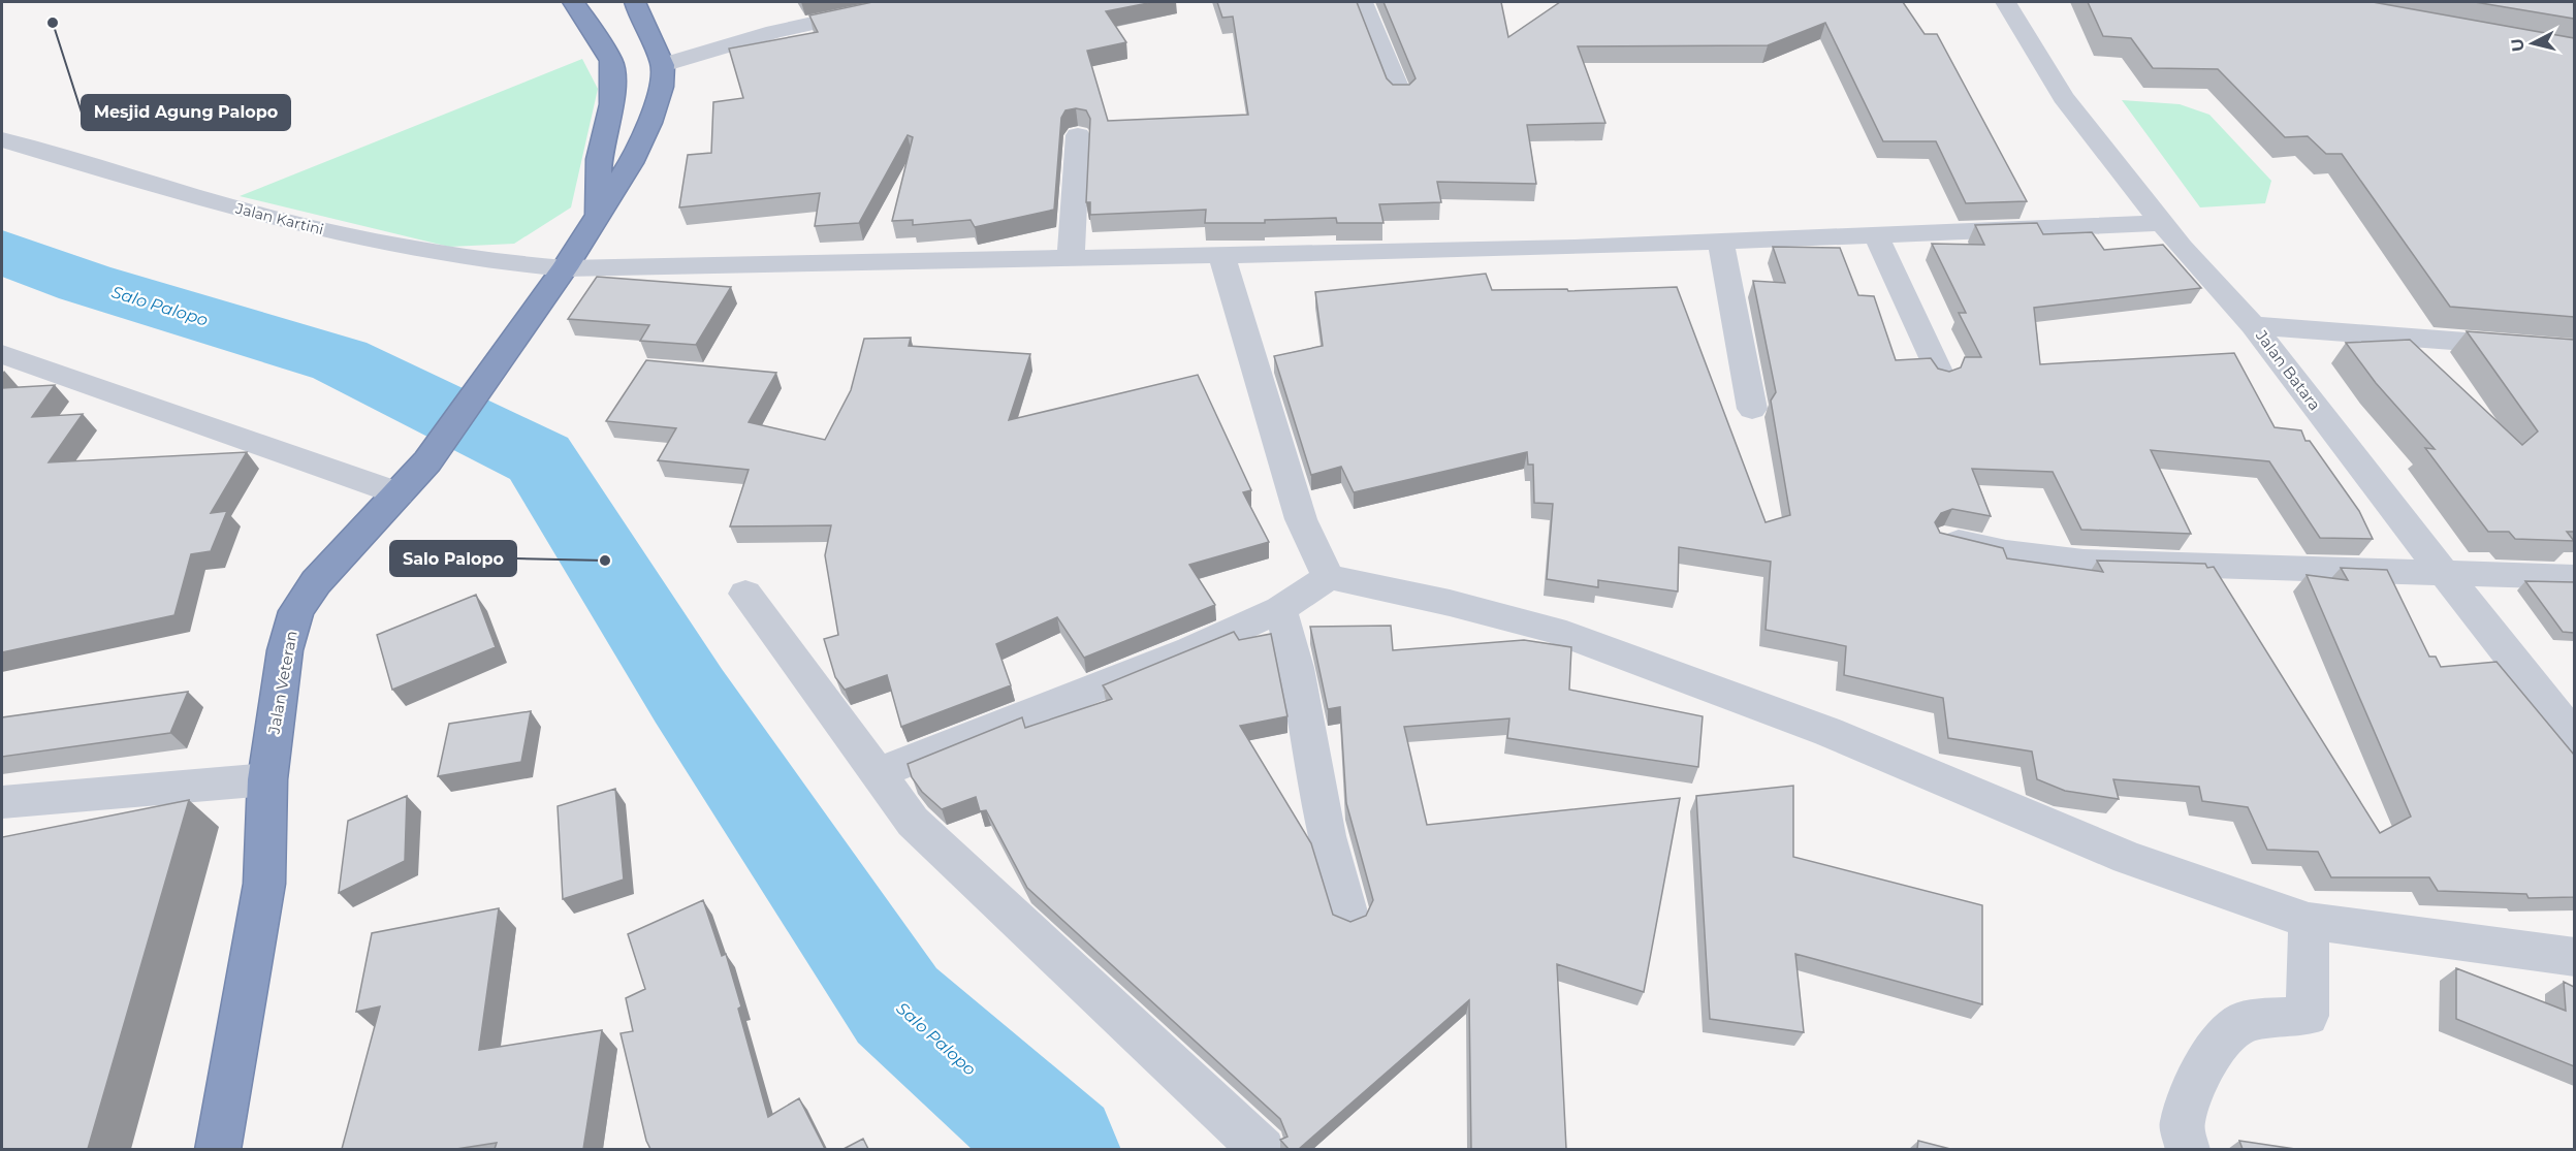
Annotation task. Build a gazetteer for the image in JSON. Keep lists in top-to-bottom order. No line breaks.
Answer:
{"streets":{"highway":["Jalan Veteran"],"street":["Jalan Kartini","Jalan Batara"]},"crossings":[["Jalan Kartini","Jalan Batara"],["Jalan Kartini","Jalan Veteran"]],"water":["Salo Palopo"],"places":["Mesjid Agung Palopo","Salo Palopo"],"north":"left"}
